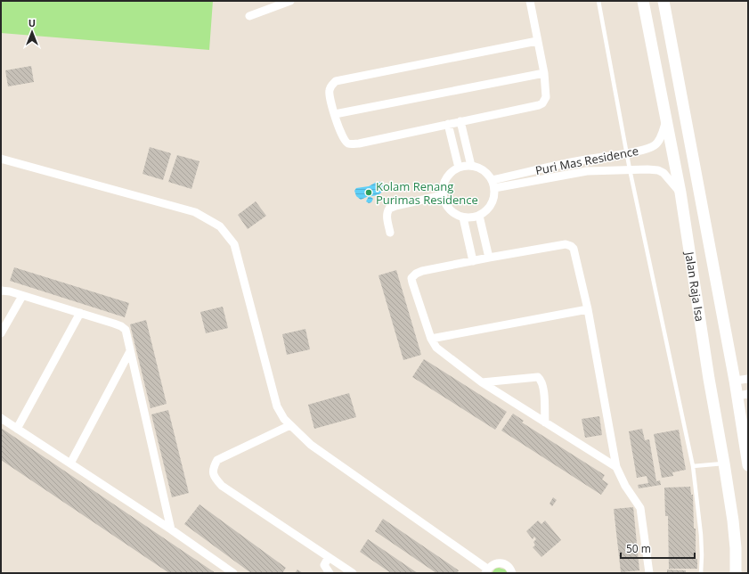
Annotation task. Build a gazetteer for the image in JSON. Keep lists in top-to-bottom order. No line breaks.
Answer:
{"streets":{"main road":["Jalan Raja Isa"],"street":["Puri Mas Residence"]},"crossings":[["Puri Mas Residence","Jalan Raja Isa"]],"places":["Kolam Renang Purimas Residence"],"scale_bar":"50 m","north":"top"}
